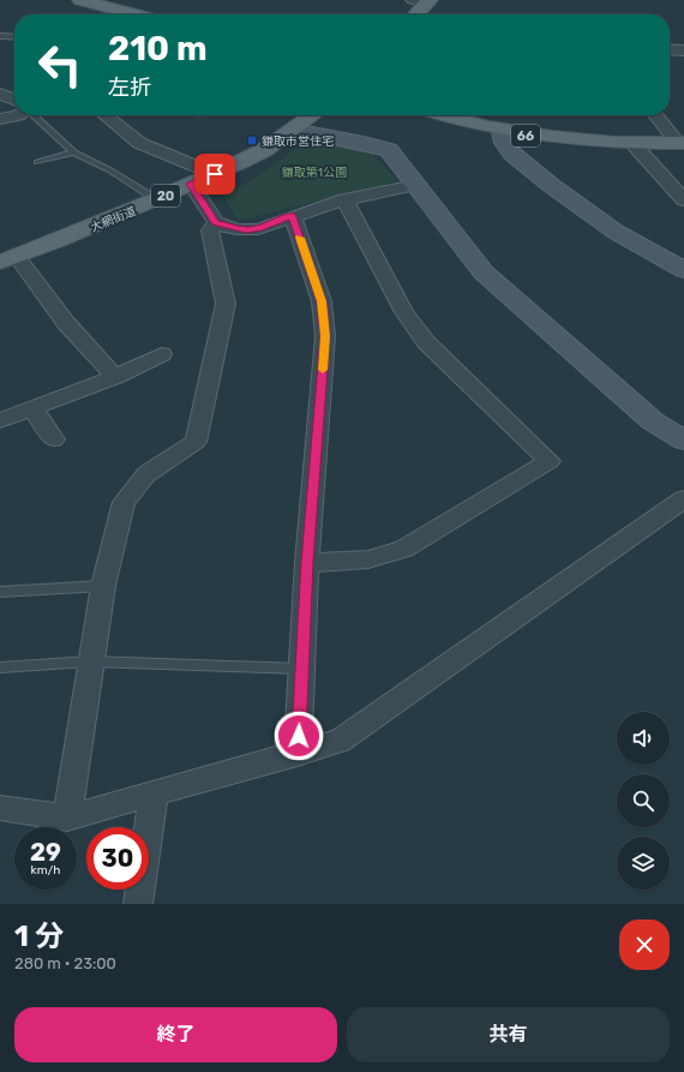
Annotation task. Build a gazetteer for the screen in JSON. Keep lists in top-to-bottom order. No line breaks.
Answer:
{"streets":{"main road":["66","20","大網街道"]},"parks":["鎌取第1公園"],"places":{"transit":["鎌取市営住宅"]},"page":{"turn":["210 m","左折"],"speed":"29 km/h","limit":"30","heading":["1 分","280 m · 23:00"],"buttons":["終了","共有"]}}
